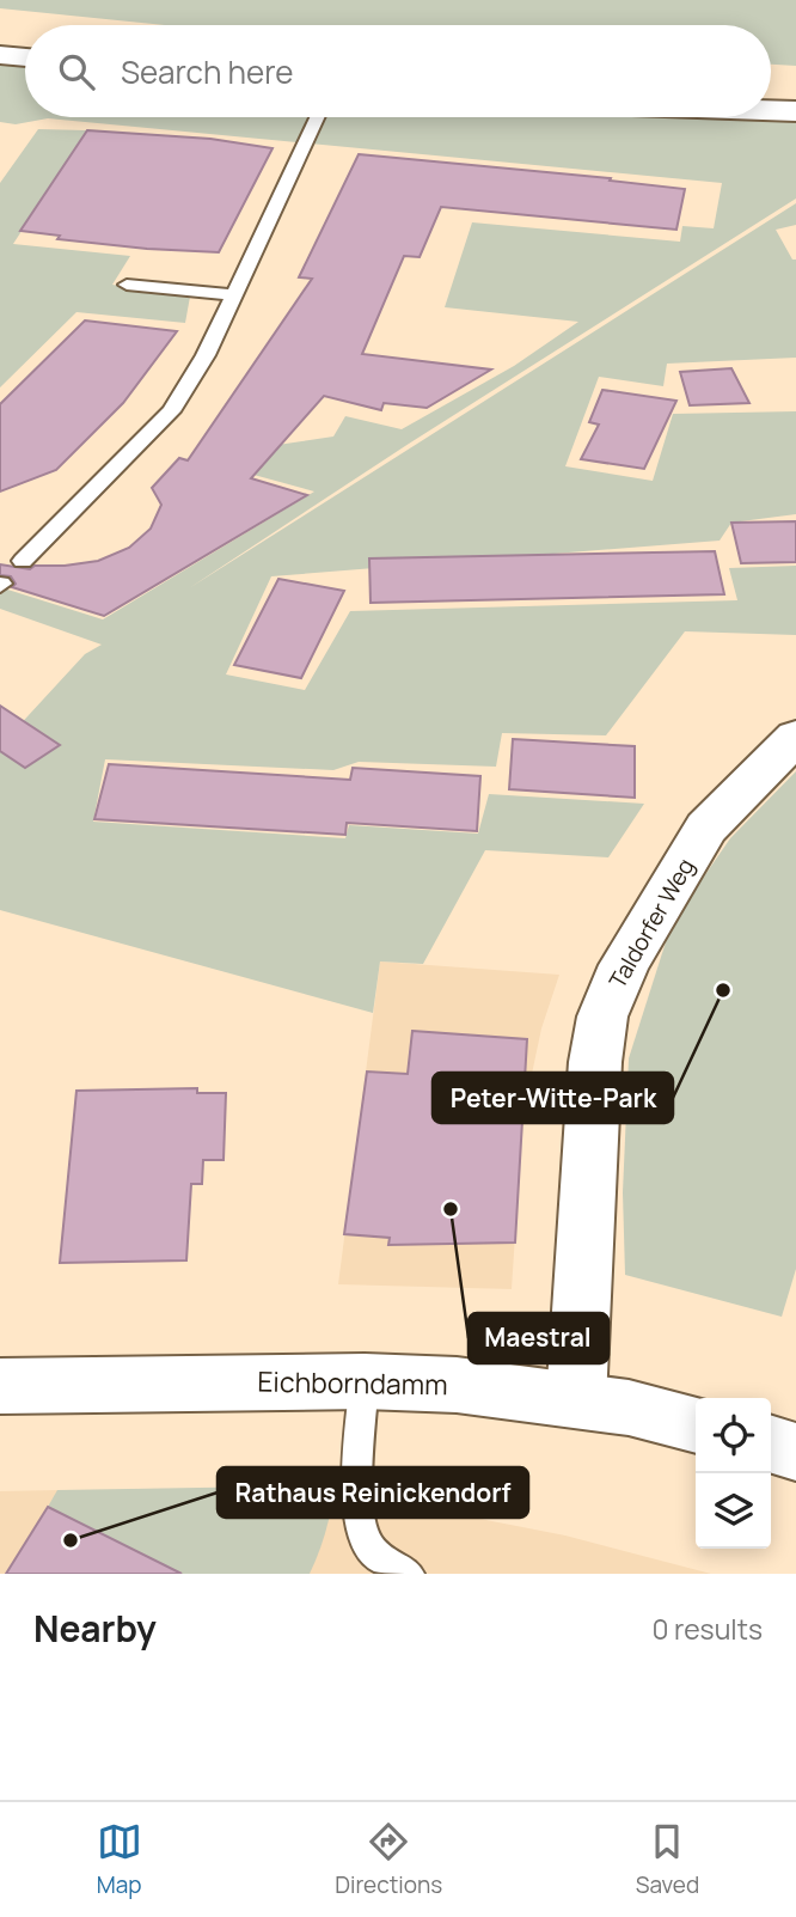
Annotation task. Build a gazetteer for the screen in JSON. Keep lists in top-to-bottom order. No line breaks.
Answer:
{"streets":{"street":["Taldorfer Weg","Eichborndamm"]},"crossings":[["Taldorfer Weg","Eichborndamm"]],"places":["Peter-Witte-Park","Maestral","Rathaus Reinickendorf"],"page":{"search":"Search here","heading":["Nearby","0 results"],"nav":["Map","Directions","Saved"]}}
